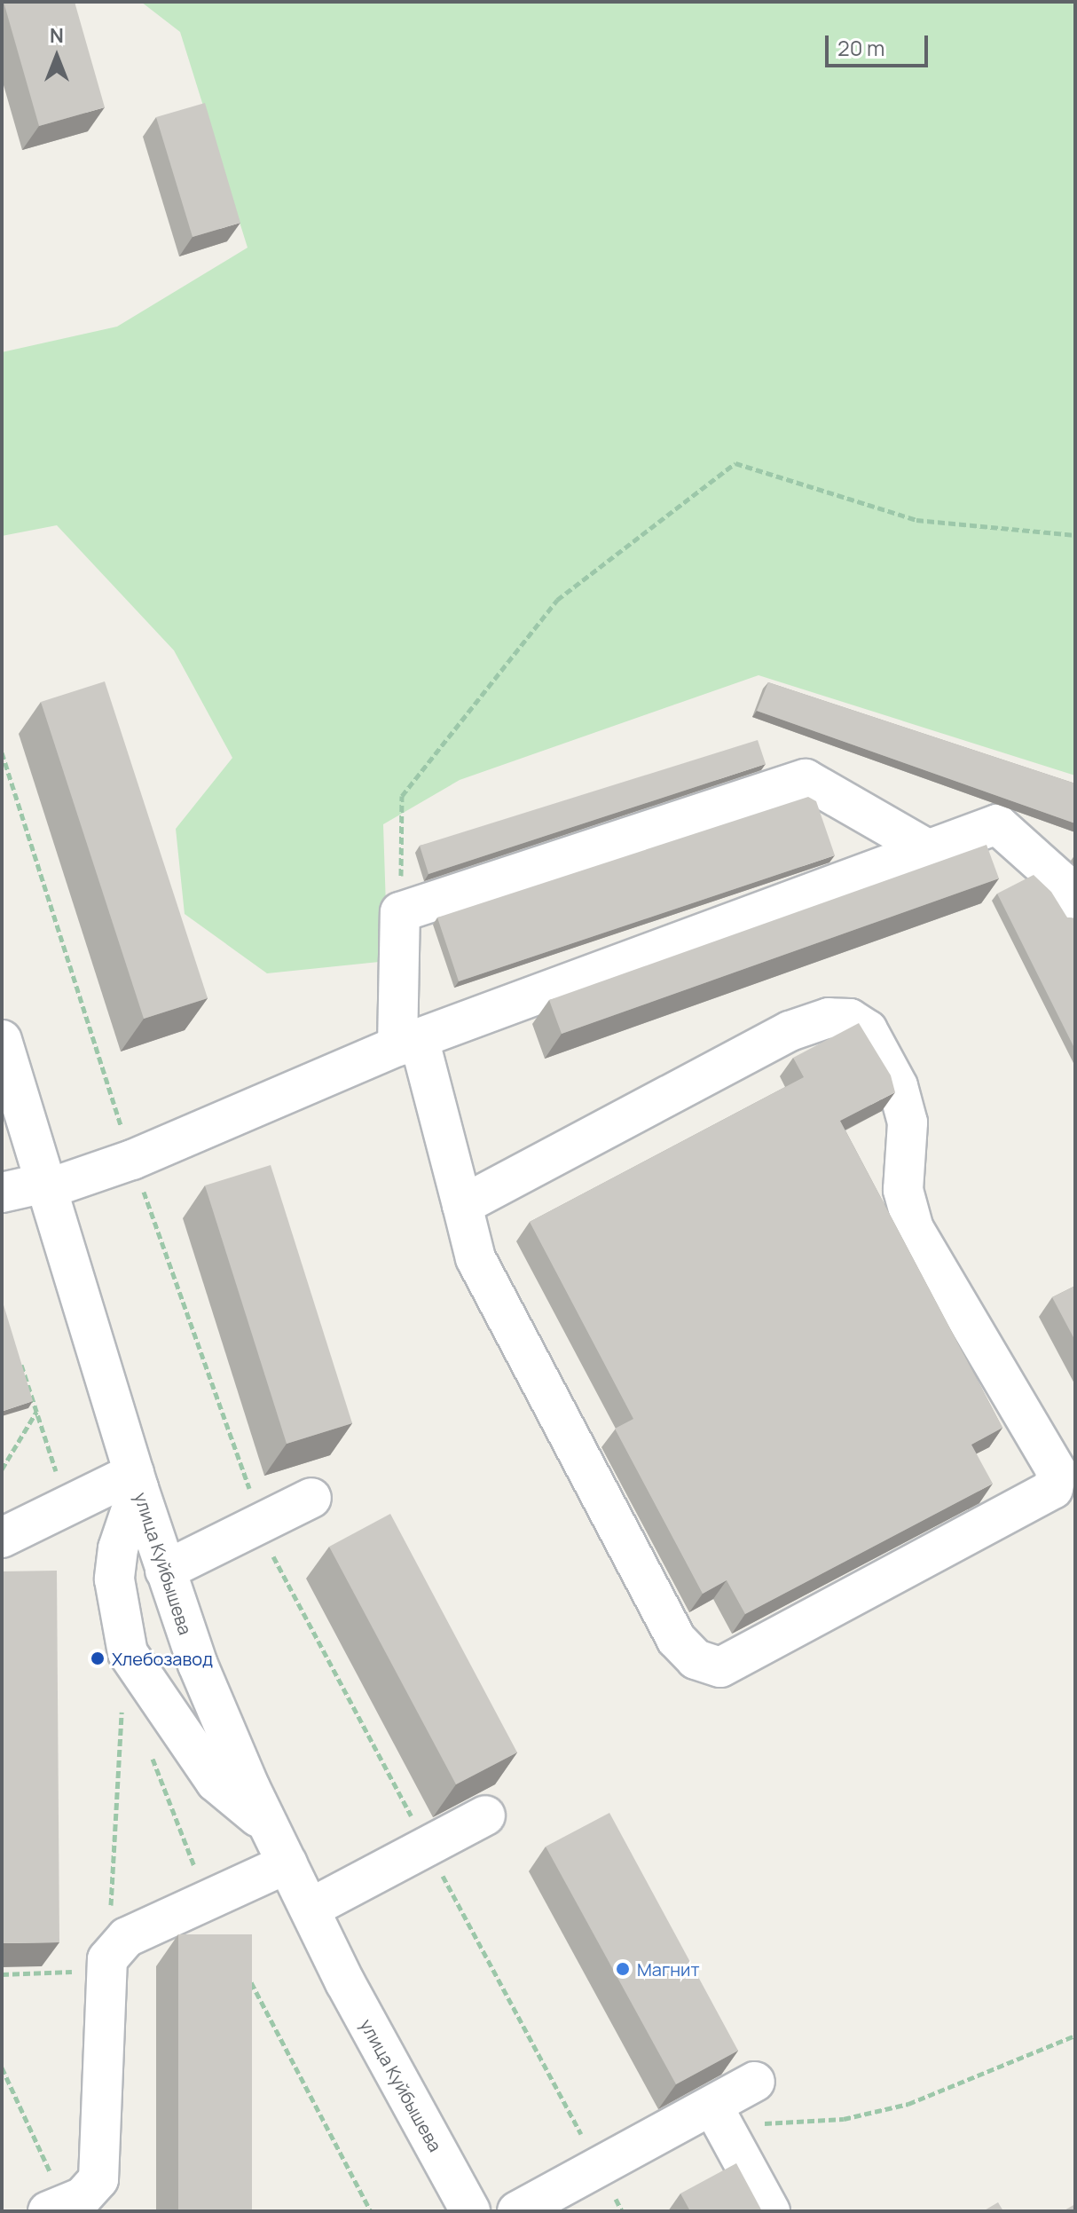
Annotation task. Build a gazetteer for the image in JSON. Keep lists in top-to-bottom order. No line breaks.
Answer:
{"streets":{"street":["улица Куйбышева"]},"places":["Хлебозавод","Магнит"],"scale_bar":"20 m","north":"top"}
